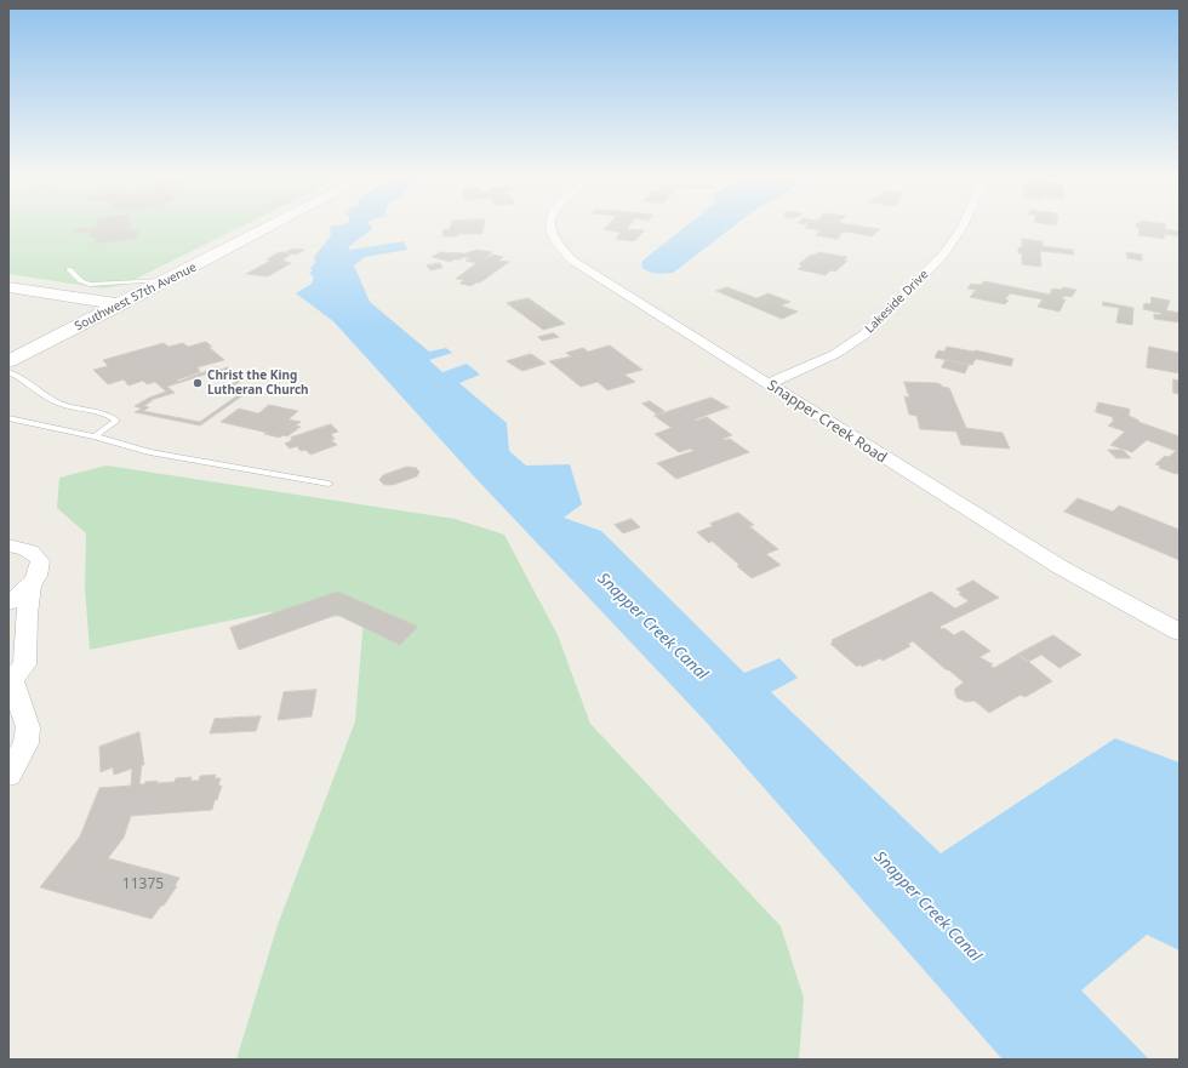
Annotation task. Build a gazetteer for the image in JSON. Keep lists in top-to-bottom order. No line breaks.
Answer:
{"streets":{"main road":["Southwest 57th Avenue"],"street":["Lakeside Drive","Snapper Creek Road"]},"crossings":[["Lakeside Drive","Snapper Creek Road"]],"water":["Snapper Creek Canal"],"places":["Christ the King Lutheran Church"],"house_numbers":["11375"]}
